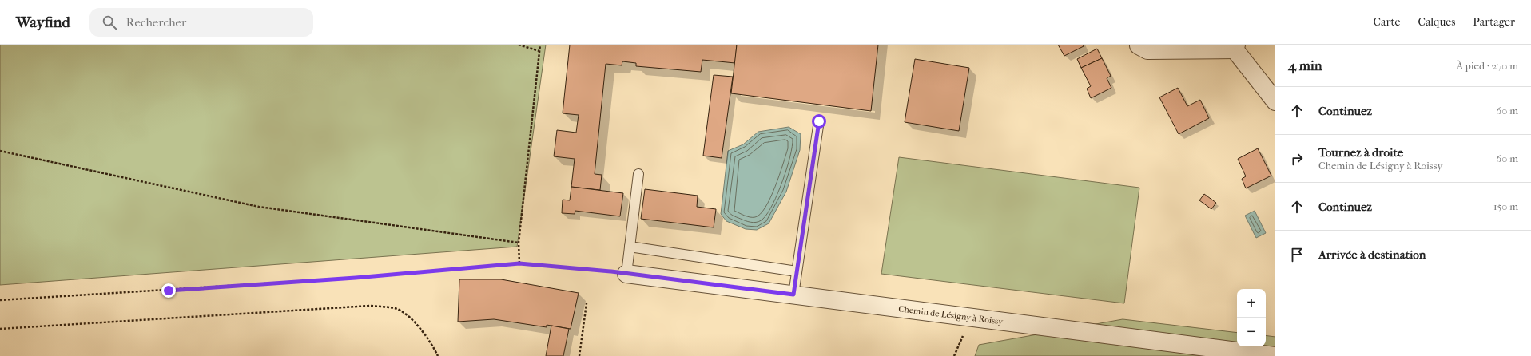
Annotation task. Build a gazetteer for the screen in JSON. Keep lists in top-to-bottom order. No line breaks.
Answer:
{"streets":{"street":["Chemin de Lésigny à Roissy"]},"page":{"header":"Wayfind","search":"Rechercher","nav":["Carte","Calques","Partager"],"heading":["4 min","À pied · 270 m"],"list":[["Continuez","60 m"],["Tournez à droite","Chemin de Lésigny à Roissy","60 m"],["Continuez","150 m"],"Arrivée à destination"],"map_buttons":["+","−"]}}
